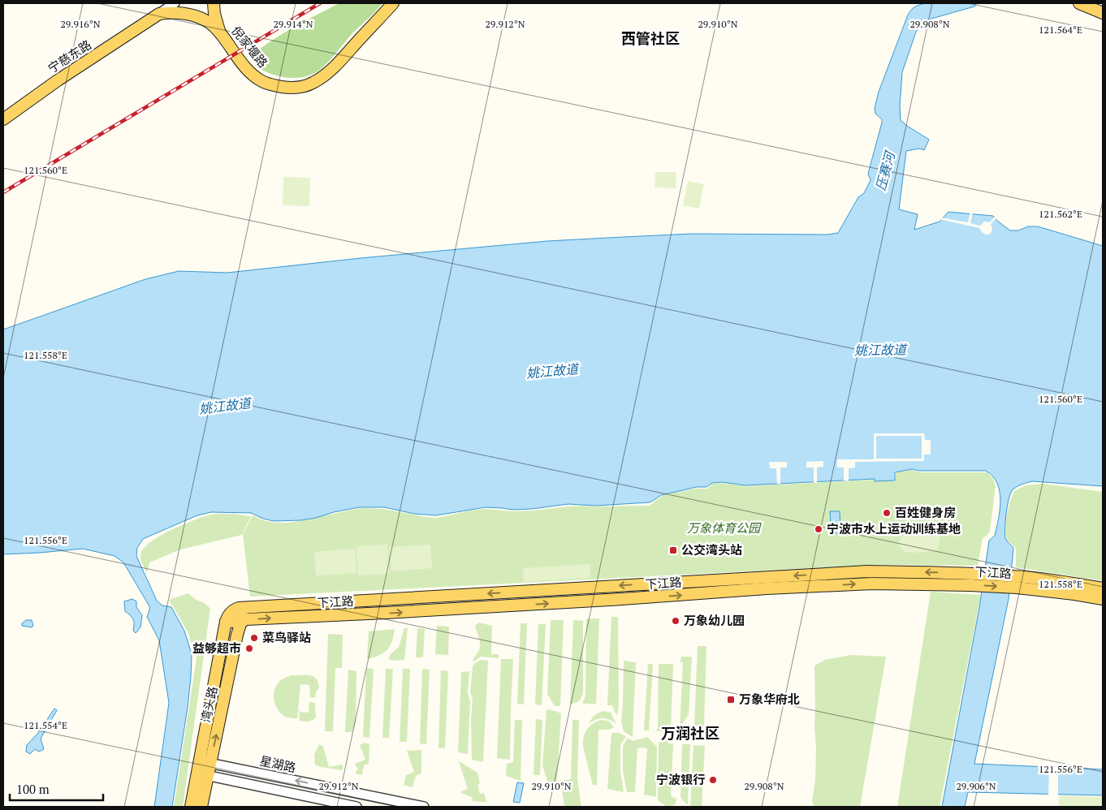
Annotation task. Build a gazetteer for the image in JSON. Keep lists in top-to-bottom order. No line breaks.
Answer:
{"streets":{"main road":["倪家堰路","宁慈东路","下江路","湾头路"],"street":["星湖路"]},"crossings":[["倪家堰路","宁慈东路"],["下江路","湾头路"],["湾头路","星湖路"]],"districts":["西管社区","万润社区"],"water":["压赛河","姚江故道"],"parks":["万象体育公园"],"places":{"other":["百姓健身房","宁波市水上运动训练基地","万象幼儿园","菜鸟驿站","益够超市","宁波银行"],"transit":["公交湾头站","万象华府北"]},"scale_bar":"100 m","coordinates":["29.916°N","29.914°N","29.912°N","29.910°N","29.908°N","121.564°E","121.560°E","121.562°E","121.558°E","121.556°E","121.554°E","29.906°N"]}
